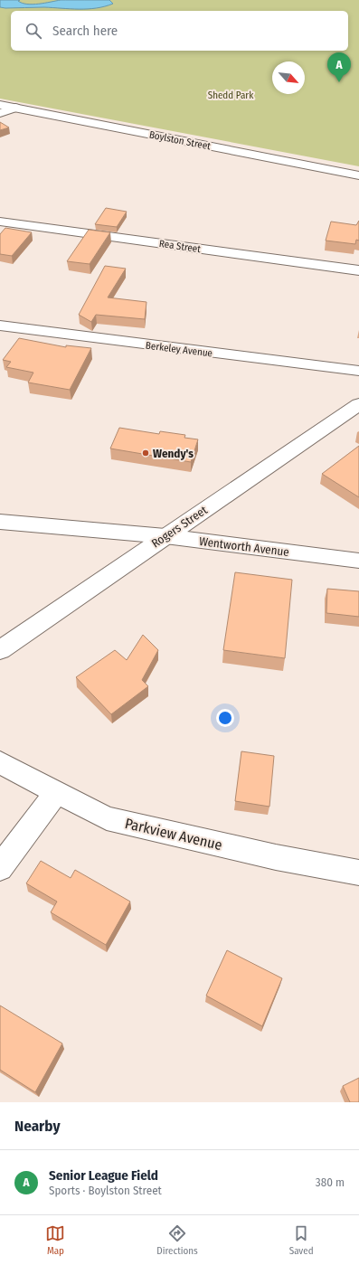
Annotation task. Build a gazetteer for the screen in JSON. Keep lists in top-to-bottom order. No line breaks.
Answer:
{"streets":{"street":["Boylston Street","Rea Street","Berkeley Avenue","Rogers Street","Wentworth Avenue","Parkview Avenue"]},"crossings":[["Rogers Street","Wentworth Avenue"]],"parks":["Shedd Park"],"places":["Wendy's"],"north":"bottom right","page":{"search":"Search here","pins":"A","heading":"Nearby","list":[{"mark":"A","name":"Senior League Field","note":"Sports · Boylston Street","value":"380 m"}],"nav":["Map","Directions","Saved"]}}
